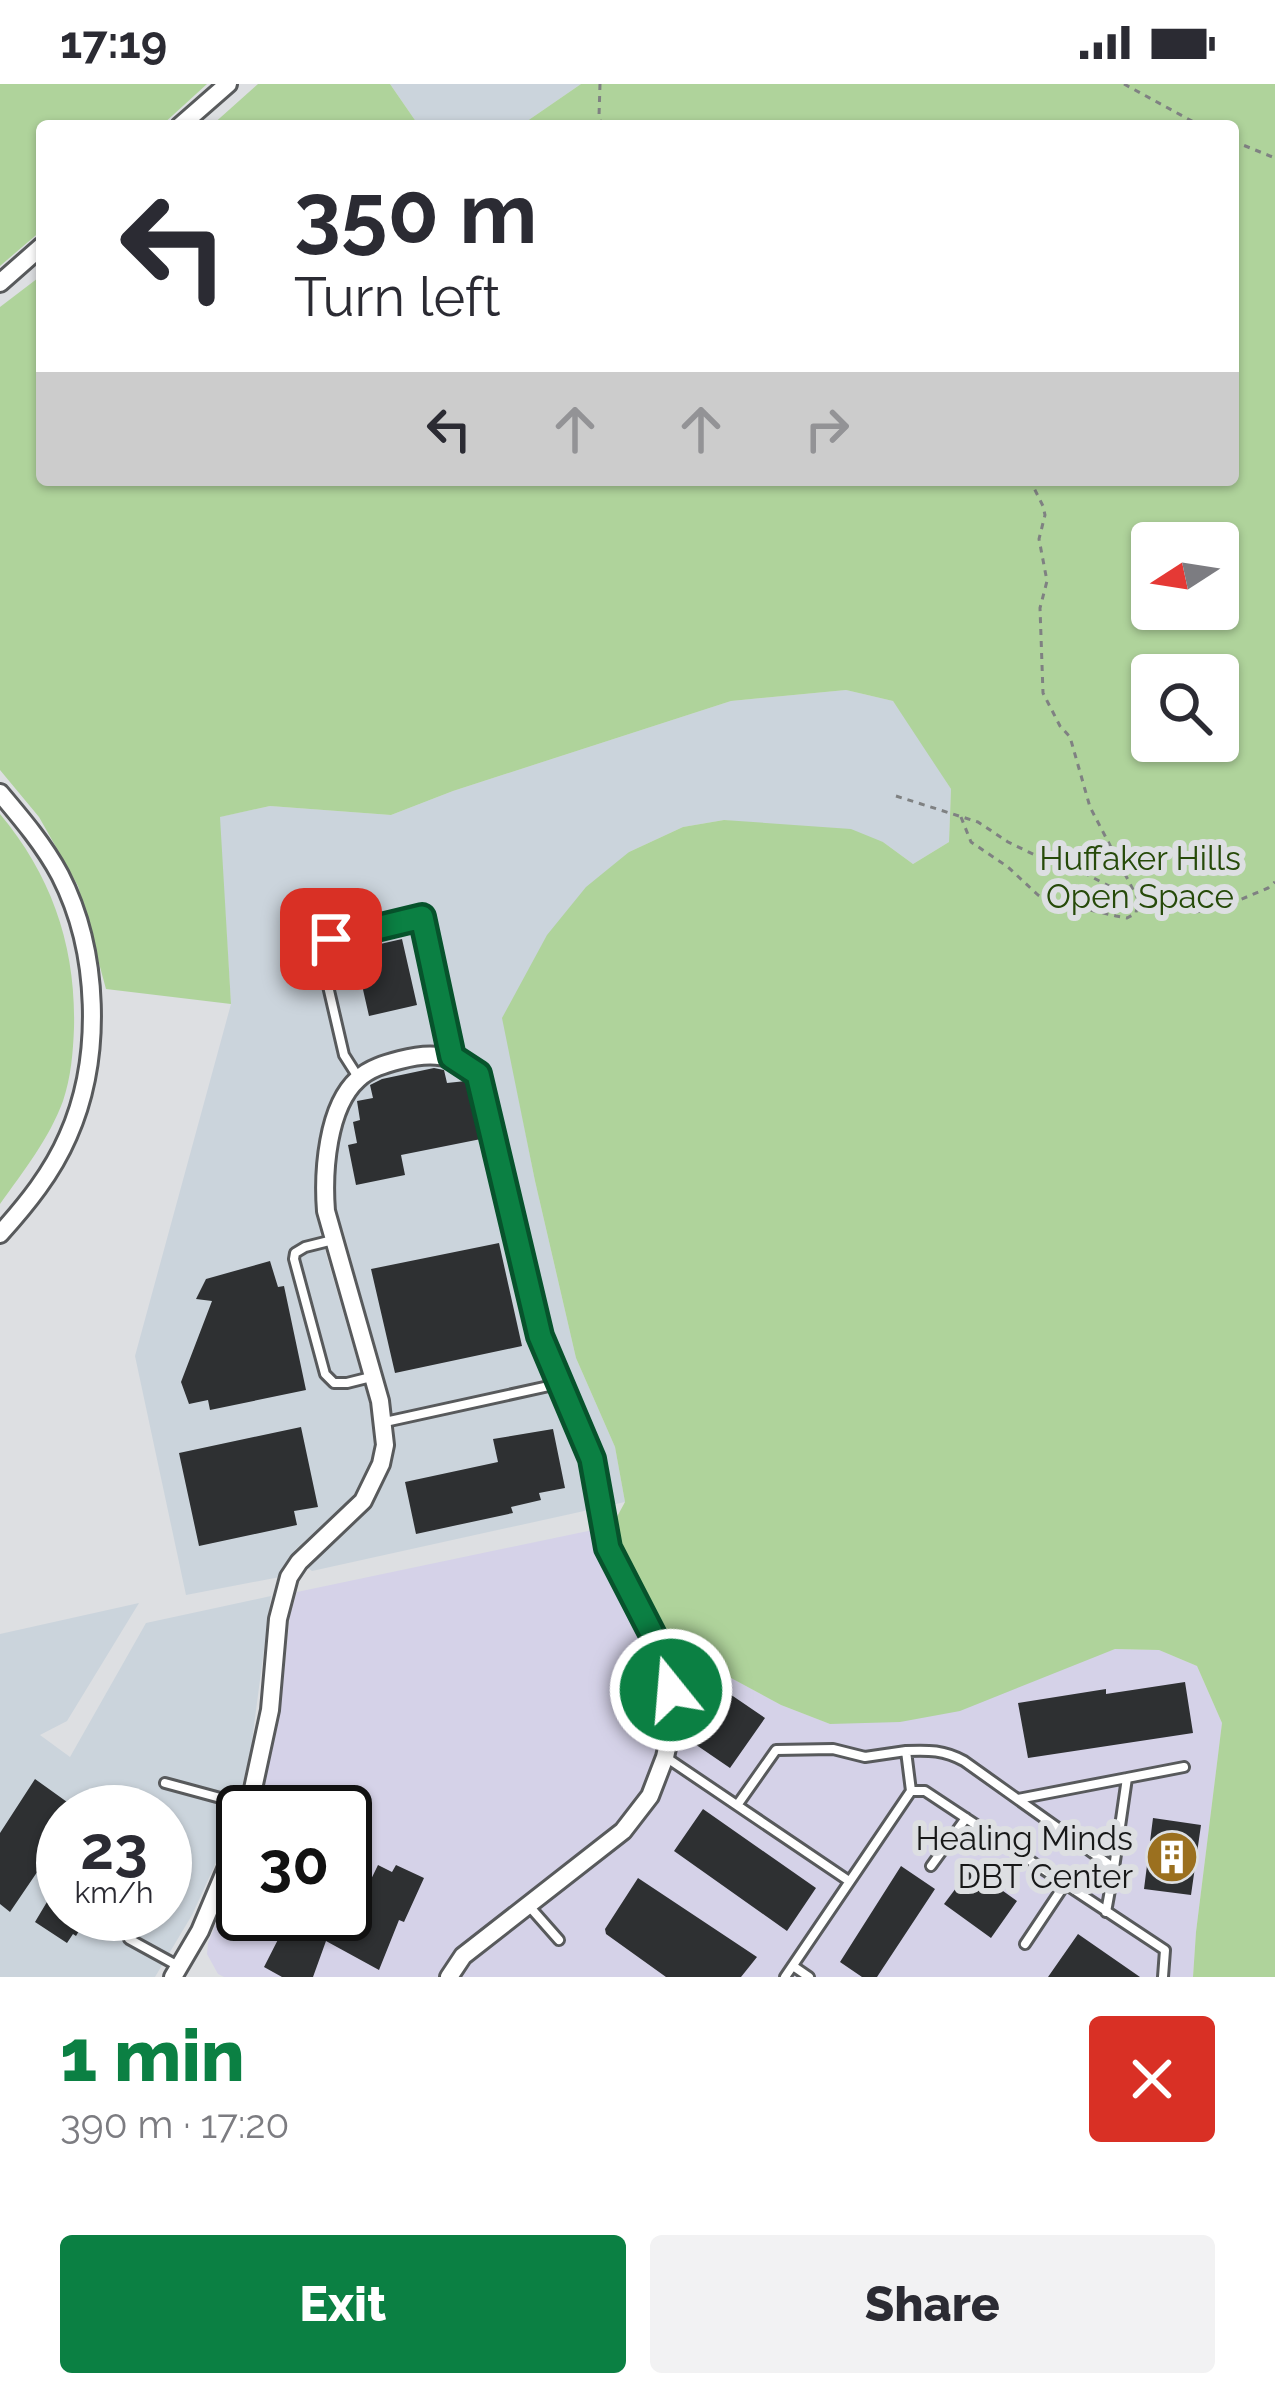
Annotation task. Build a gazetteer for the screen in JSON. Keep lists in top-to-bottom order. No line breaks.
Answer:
{"parks":["Huffaker Hills Open Space"],"places":{"building":["Healing Minds DBT Center"]},"north":"left","page":{"status":"17:19","turn":["350 m","Turn left"],"speed":"23 km/h","limit":"30","heading":["1 min","390 m · 17:20"],"buttons":["Exit","Share"]}}
